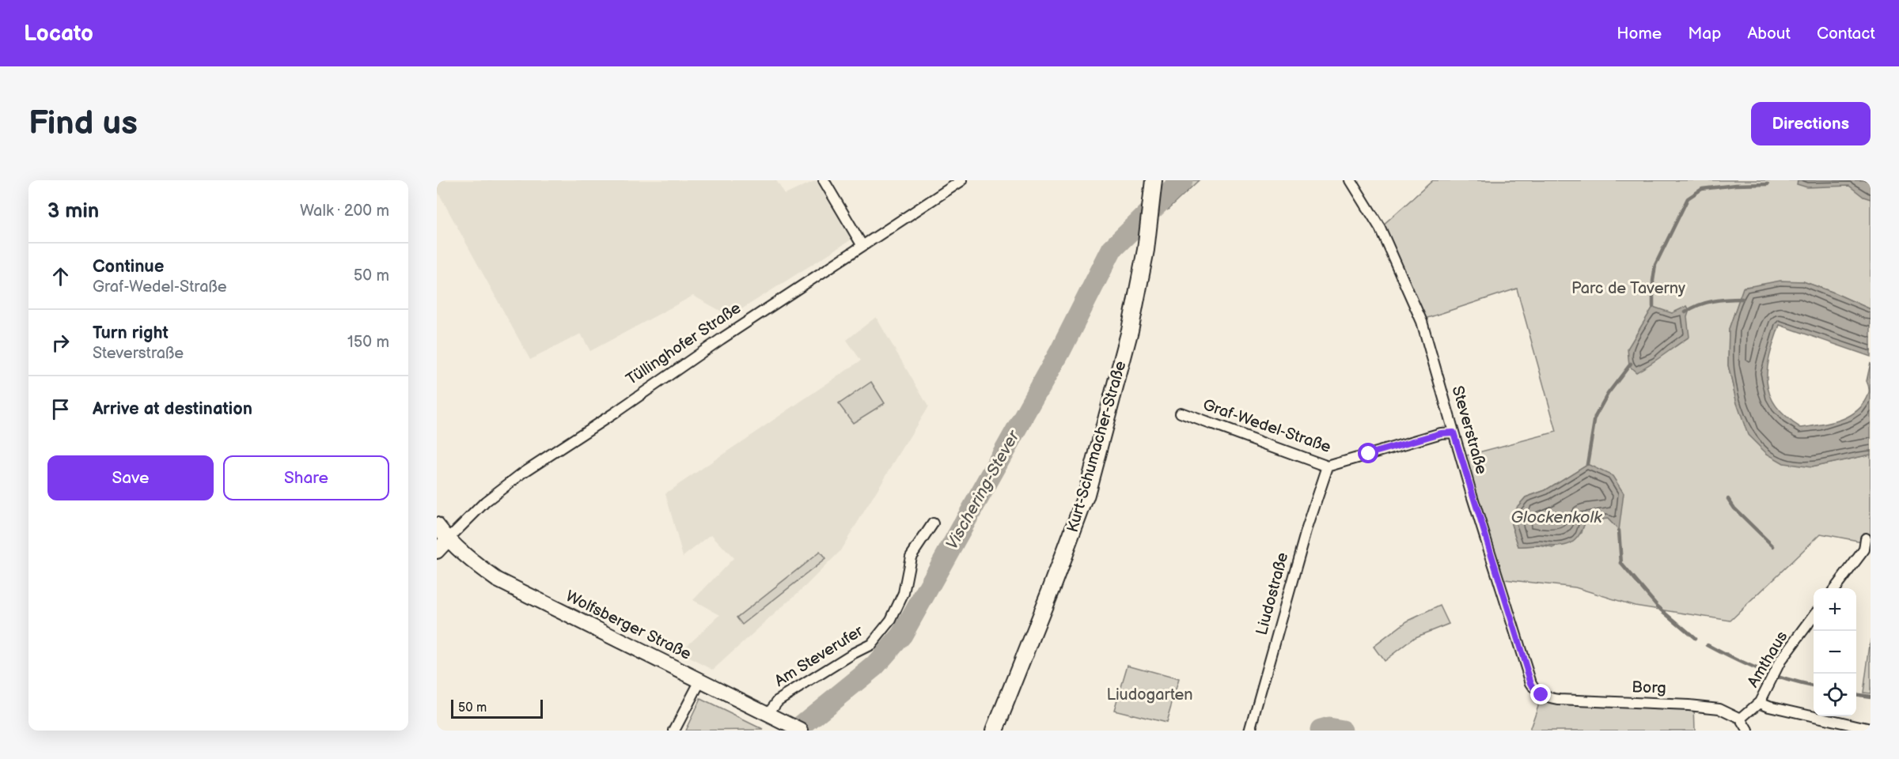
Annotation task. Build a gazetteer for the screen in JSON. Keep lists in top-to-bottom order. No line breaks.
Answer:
{"streets":{"main road":["Tüllinghofer Straße","Kurt-Schumacher-Straße","Wolfsberger Straße"],"street":["Graf-Wedel-Straße","Steverstraße","Liudostraße","Am Steverufer","Amthaus","Borg"]},"crossings":[["Tüllinghofer Straße","Wolfsberger Straße"],["Graf-Wedel-Straße","Steverstraße"],["Graf-Wedel-Straße","Liudostraße"],["Steverstraße","Borg"],["Wolfsberger Straße","Am Steverufer"],["Amthaus","Borg"]],"water":["Vischering-Stever","Glockenkolk"],"parks":["Parc de Taverny","Liudogarten"],"scale_bar":"50 m","page":{"header":"Locato","nav":["Home","Map","About","Contact"],"buttons":["Directions",["Save","Share"]],"title":"Find us","heading":["3 min","Walk · 200 m"],"list":[["Continue","Graf-Wedel-Straße","50 m"],["Turn right","Steverstraße","150 m"],"Arrive at destination"],"map_buttons":["+","−"],"scale":"50 m"}}
